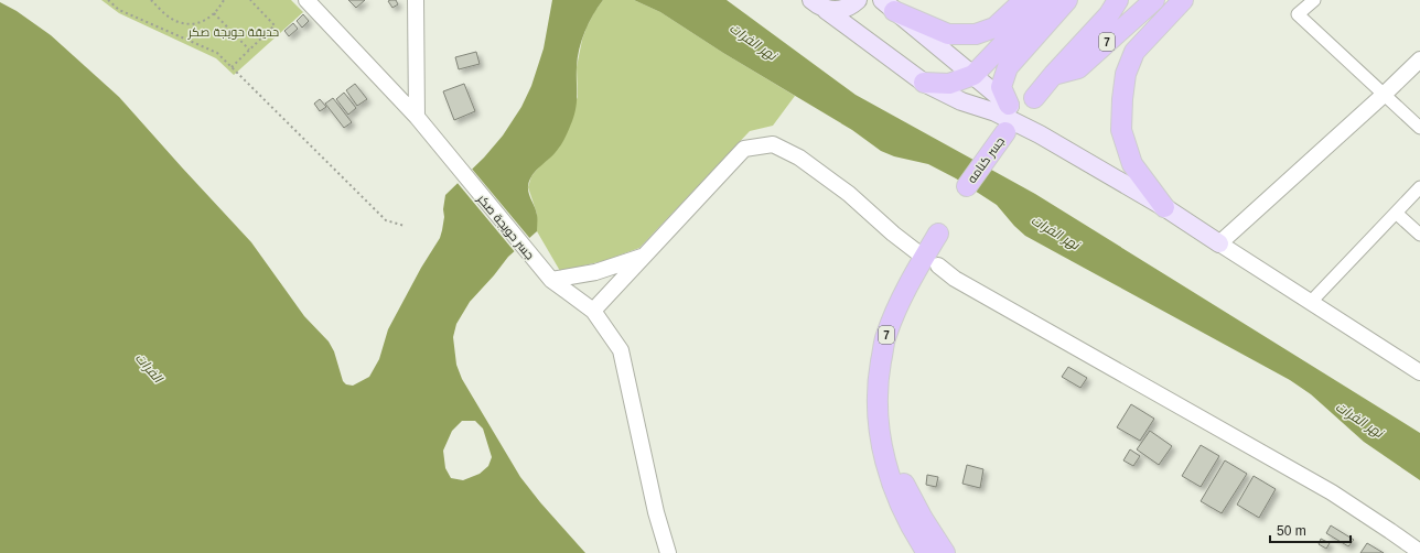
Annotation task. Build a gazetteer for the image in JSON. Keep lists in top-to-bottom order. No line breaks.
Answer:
{"streets":{"main road":["7","جسر كنامه"],"street":["جسر حويجة صكر"]},"water":["نهر الفرات","الفرات"],"parks":["حديقة حويجة صكر"],"scale_bar":"50 m"}
